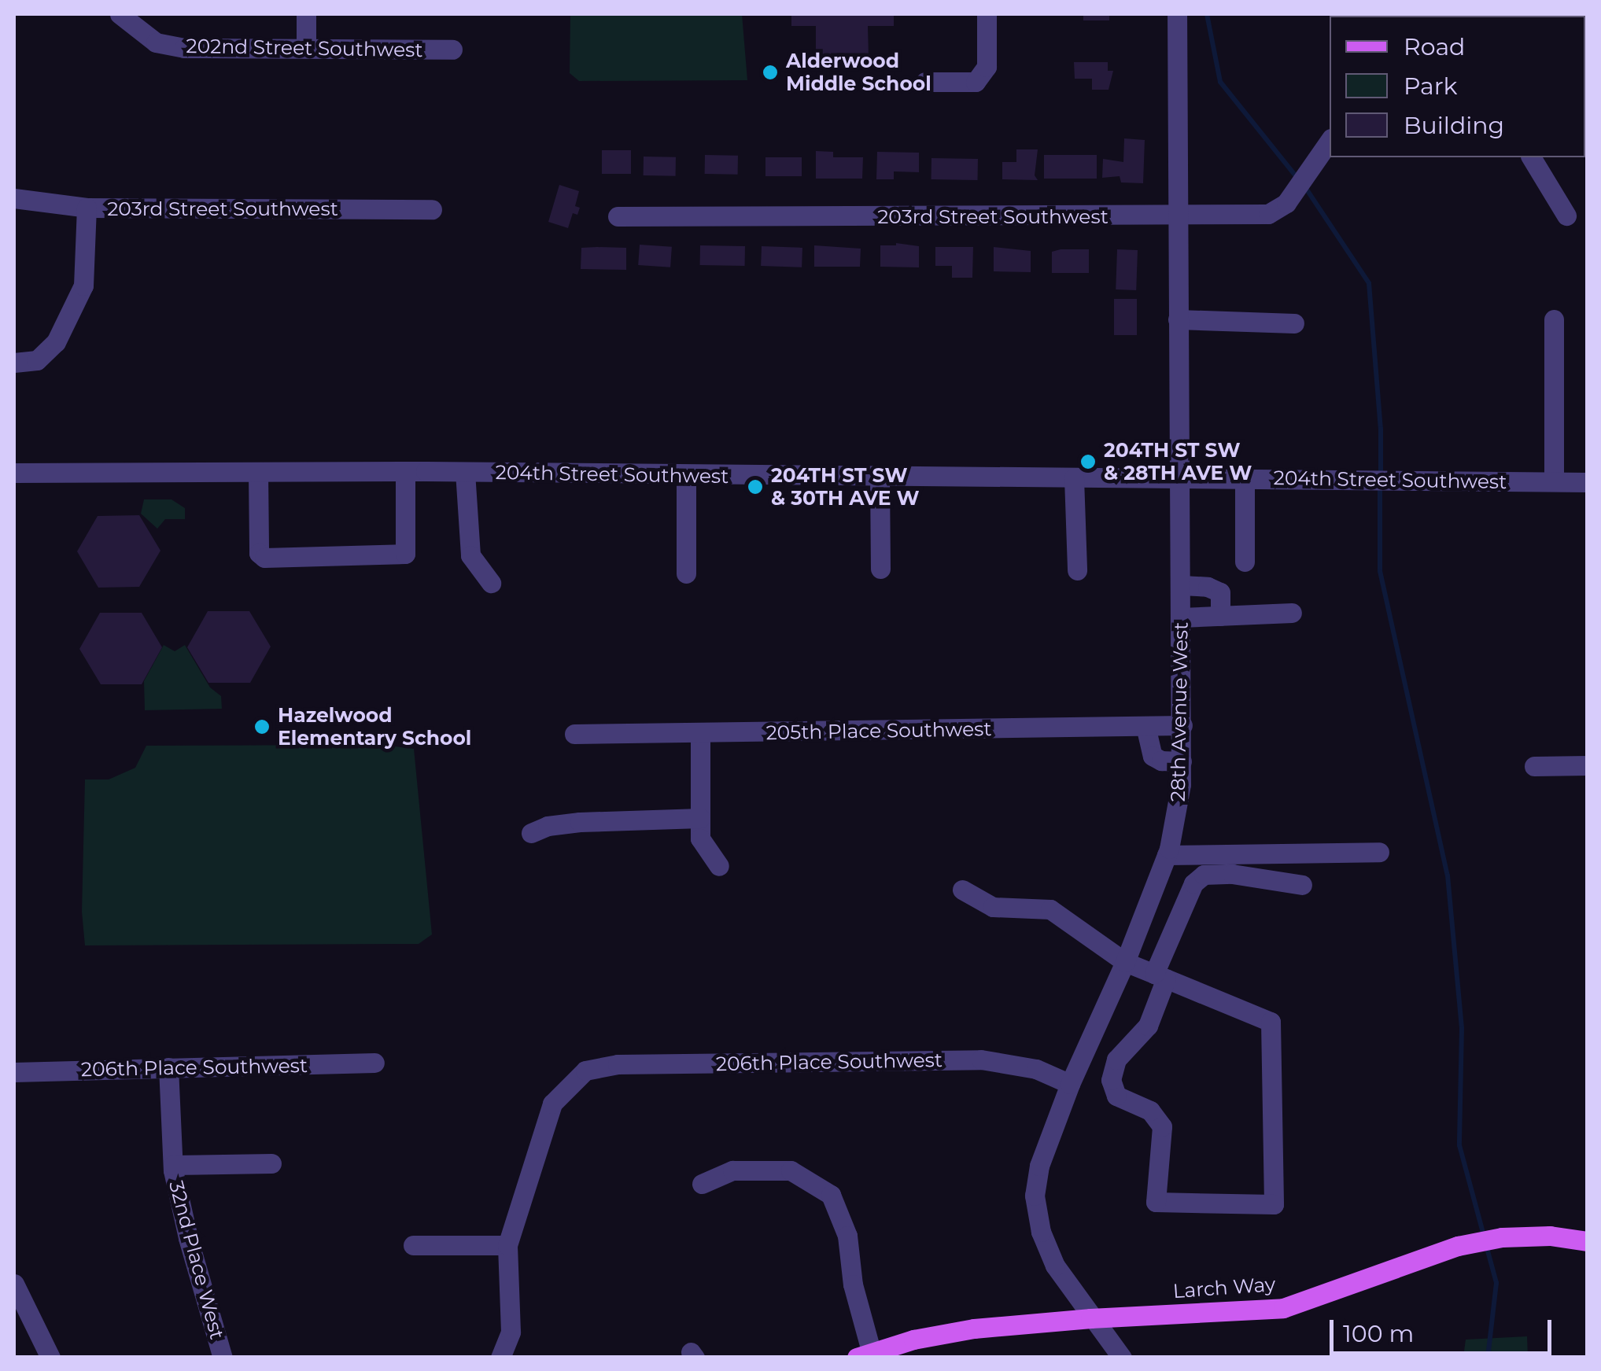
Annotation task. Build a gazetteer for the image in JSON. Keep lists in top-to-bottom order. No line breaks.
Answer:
{"streets":{"main road":["Larch Way"],"street":["202nd Street Southwest","203rd Street Southwest","204th Street Southwest","28th Avenue West","205th Place Southwest","206th Place Southwest","32nd Place West"]},"crossings":[["203rd Street Southwest","28th Avenue West"],["204th Street Southwest","28th Avenue West"],["28th Avenue West","205th Place Southwest"],["28th Avenue West","206th Place Southwest"],["28th Avenue West","Larch Way"],["206th Place Southwest","32nd Place West"]],"places":["Alderwood Middle School","204TH ST SW & 28TH AVE W","204TH ST SW & 30TH AVE W","Hazelwood Elementary School"],"legend":["Road","Park","Building"],"scale_bar":"100 m"}
